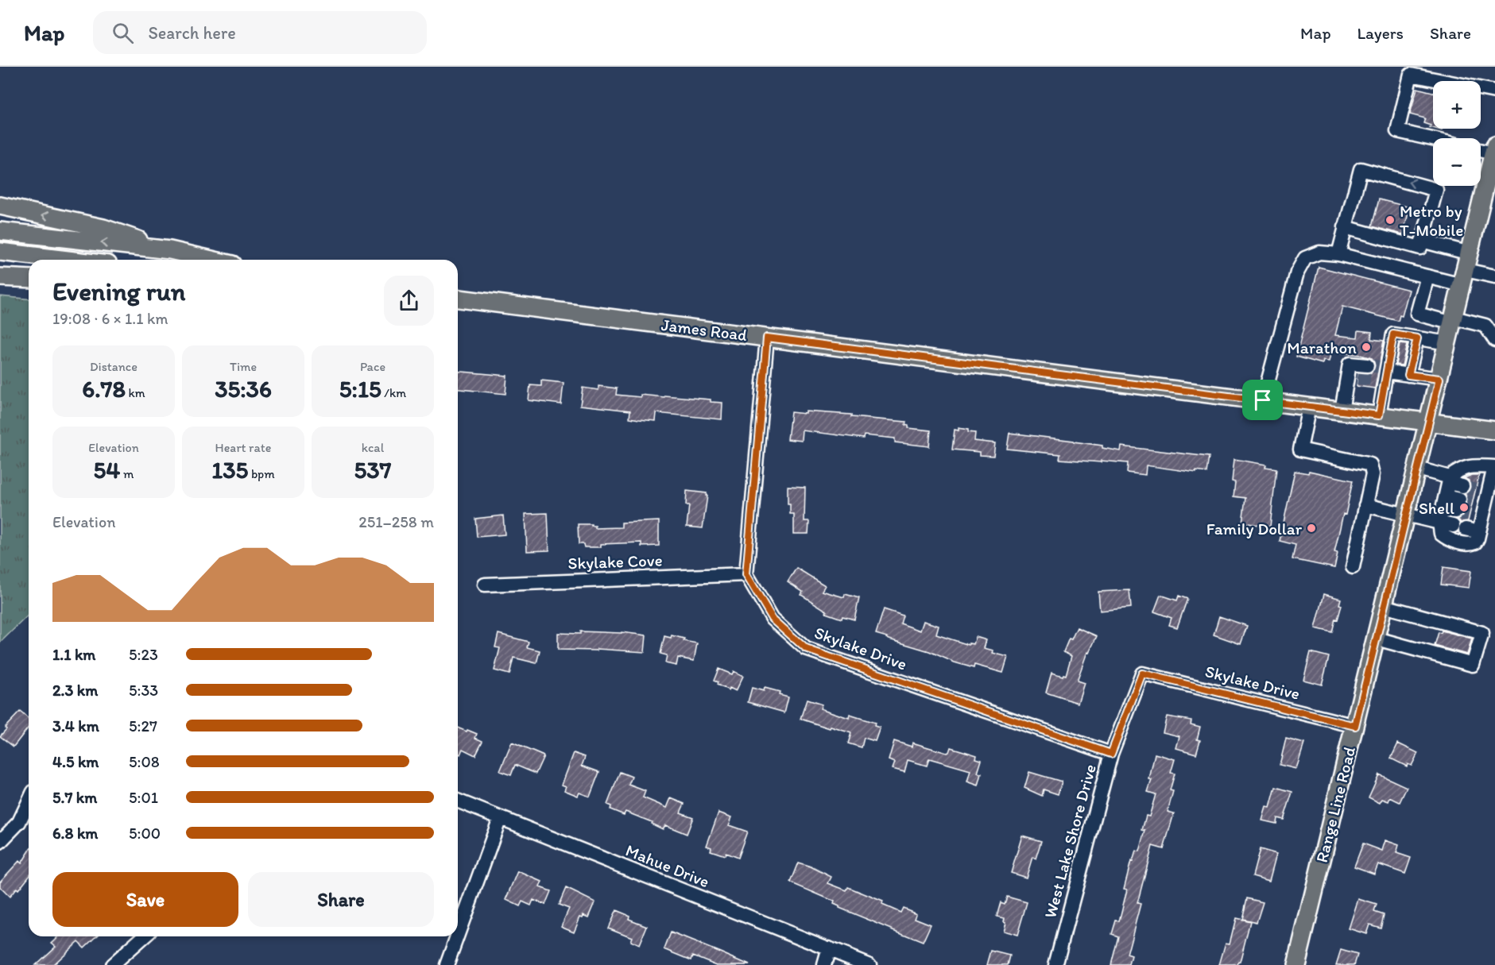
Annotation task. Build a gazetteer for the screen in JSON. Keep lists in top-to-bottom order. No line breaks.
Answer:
{"streets":{"main road":["James Road","Range Line Road"],"street":["Skylake Cove","Skylake Drive","West Lake Shore Drive","Mahue Drive"]},"crossings":[["James Road","Range Line Road"],["Skylake Cove","Skylake Drive"],["Skylake Drive","Range Line Road"],["Skylake Drive","West Lake Shore Drive"]],"places":["Metro by T-Mobile","Marathon","Shell","Family Dollar"],"page":{"header":"Map","search":"Search here","nav":["Map","Layers","Share"],"map_buttons":["+","−"],"heading":["Evening run","19:08 · 6 × 1.1 km"],"stats":[["Distance","6.78 km"],["Time","35:36"],["Pace","5:15 /km"],["Elevation","54 m"],["Heart rate","135 bpm"],["kcal","537"]],"chart":["Elevation","251–258 m"],"list":[{"name":"1.1 km","note":"5:23"},{"name":"2.3 km","note":"5:33"},{"name":"3.4 km","note":"5:27"},{"name":"4.5 km","note":"5:08"},{"name":"5.7 km","note":"5:01"},{"name":"6.8 km","note":"5:00"}],"buttons":["Save","Share"]}}
